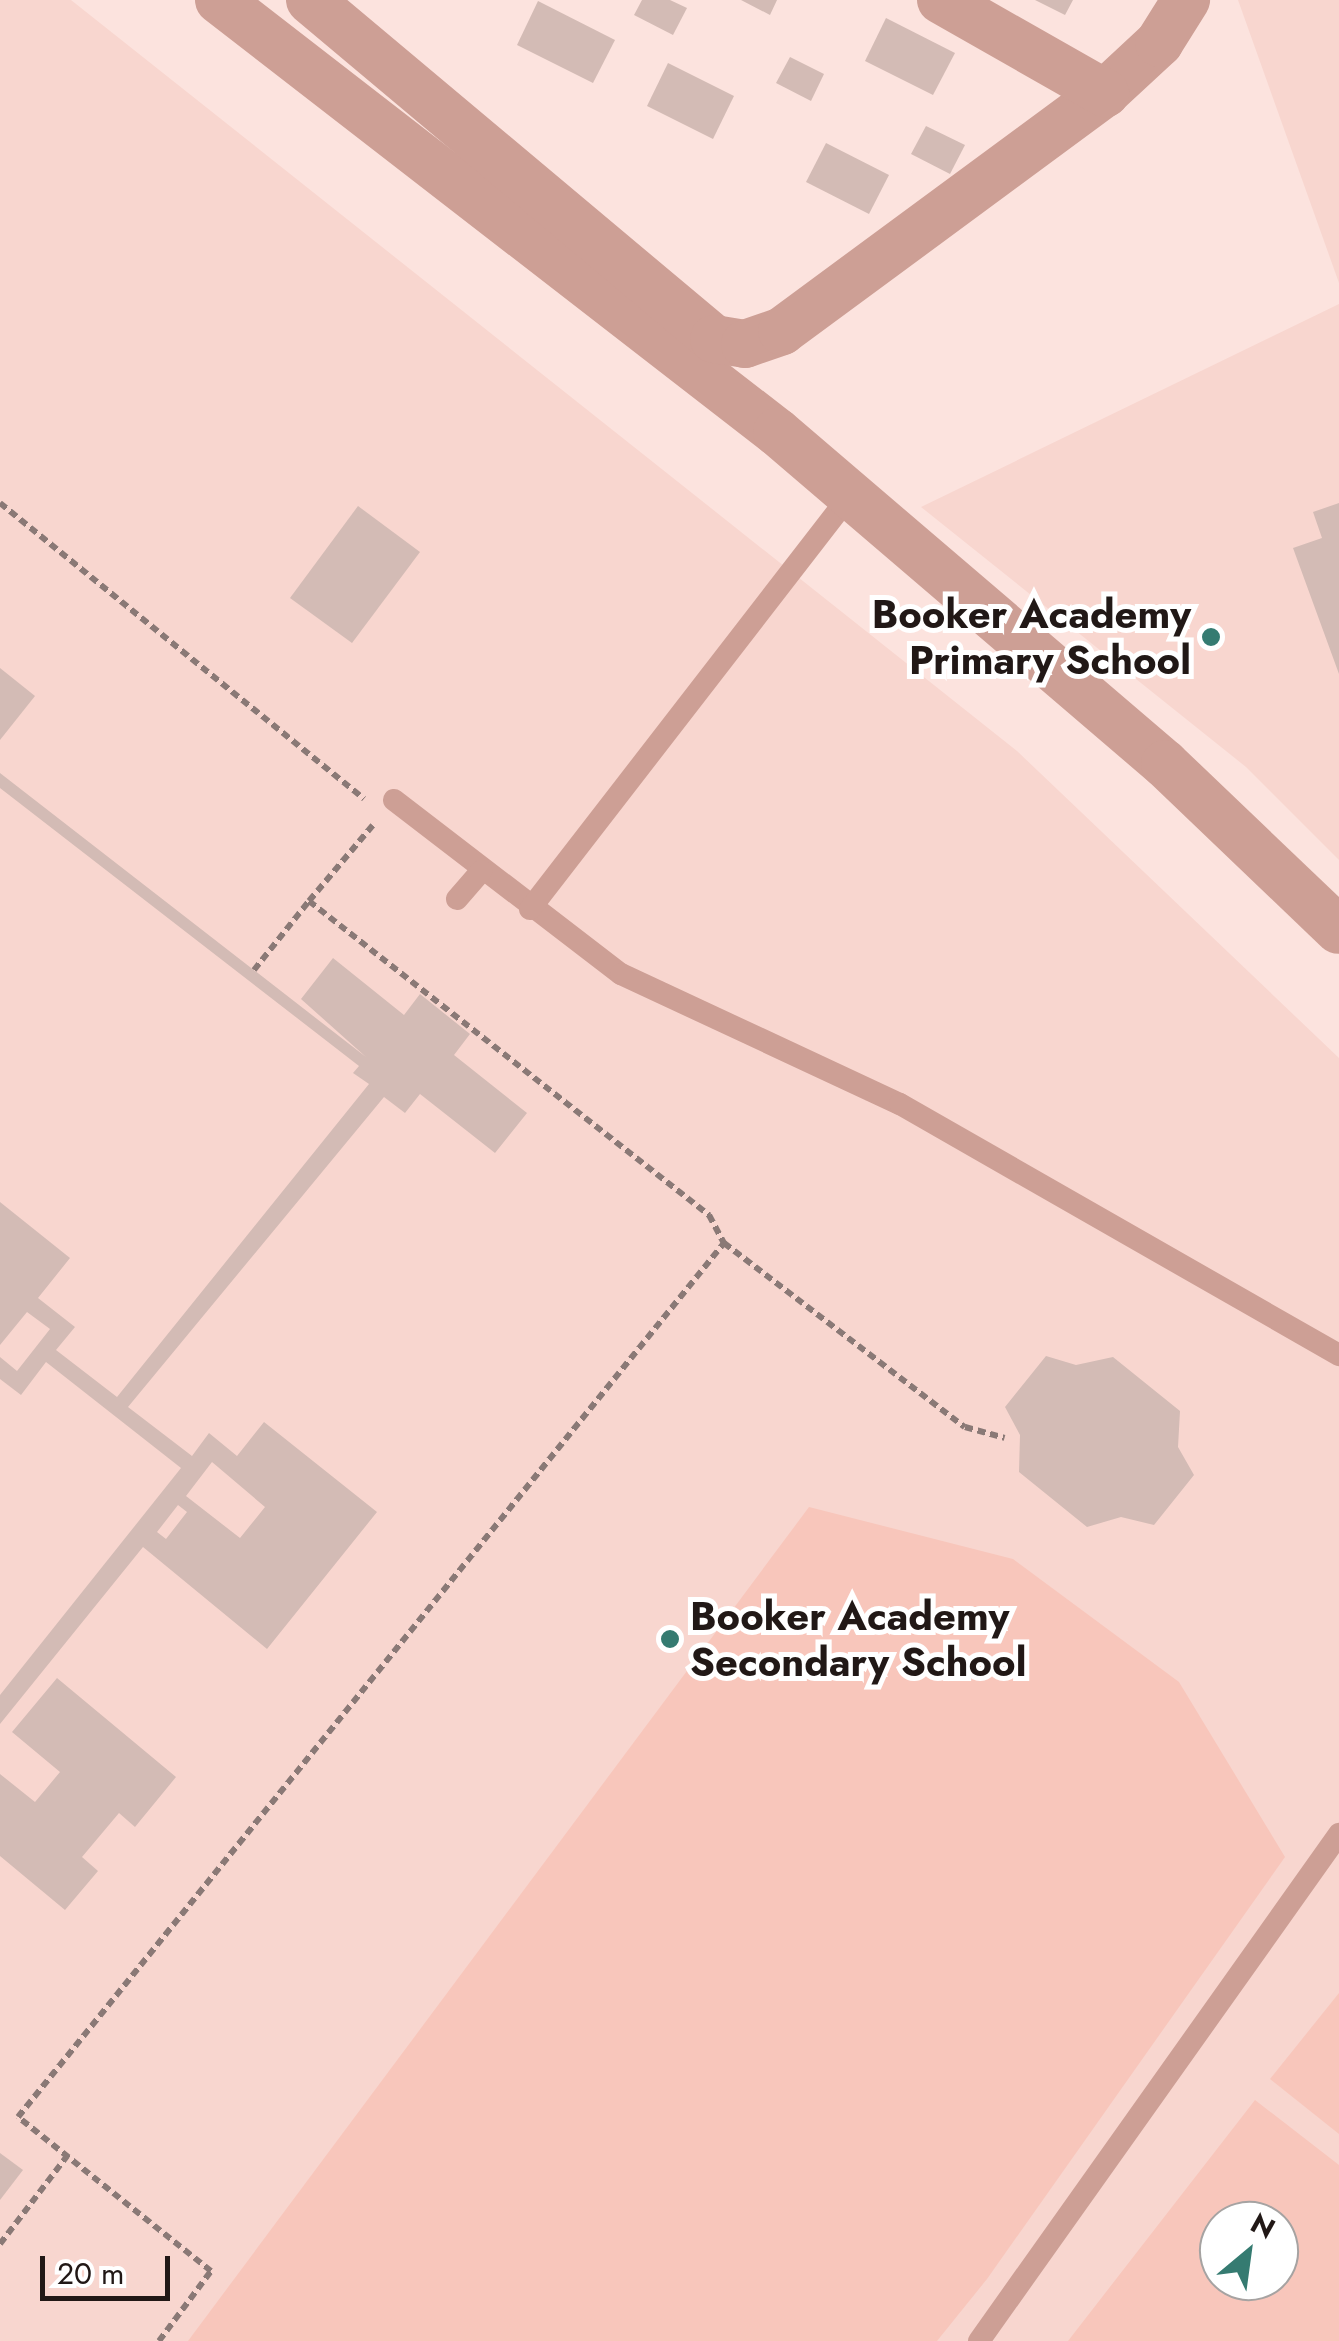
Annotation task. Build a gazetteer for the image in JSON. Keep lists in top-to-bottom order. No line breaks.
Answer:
{"places":["Booker Academy Primary School","Booker Academy Secondary School"],"scale_bar":"20 m","north":"top right"}
